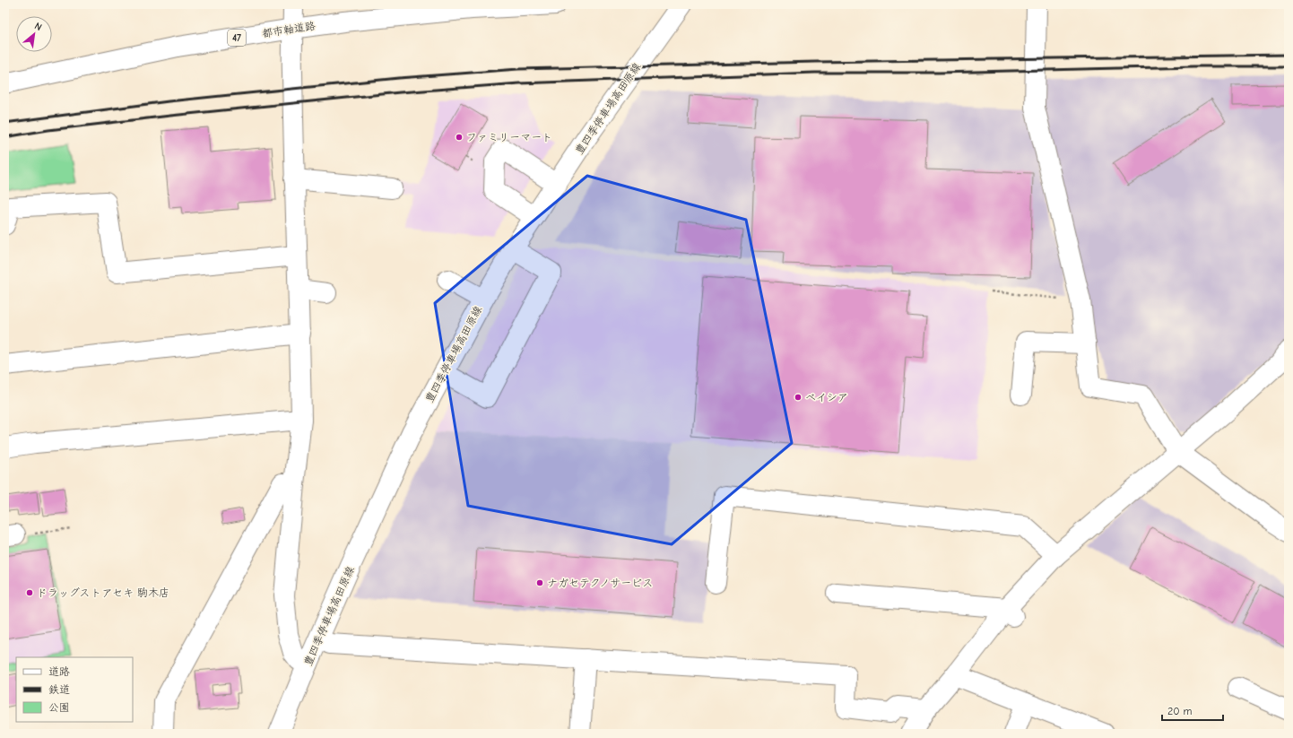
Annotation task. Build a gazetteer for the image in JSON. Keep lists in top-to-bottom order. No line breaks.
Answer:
{"streets":{"street":["都市軸道路","47","豊四季停車場高田原線"]},"places":["ファミリーマート","ベイシア","ナガセテクノサービス","ドラッグストアセキ 駒木店"],"legend":["道路","鉄道","公園"],"scale_bar":"20 m","north":"top right"}
